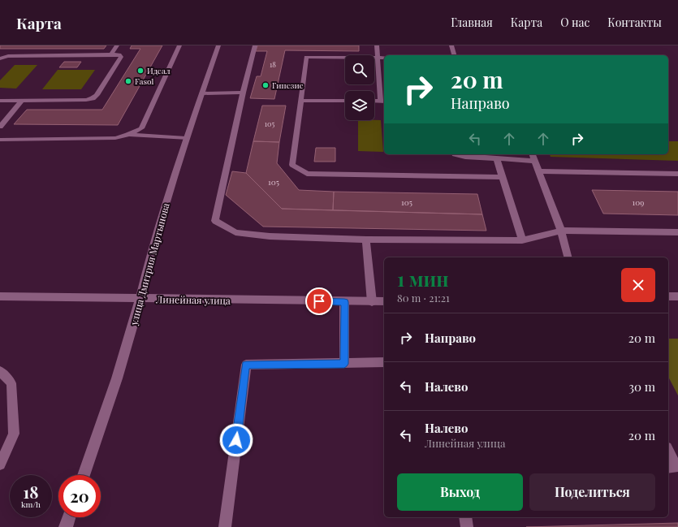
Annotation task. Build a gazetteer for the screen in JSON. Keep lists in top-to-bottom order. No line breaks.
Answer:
{"streets":{"street":["улица Дмитрия Мартынова","Линейная улица"]},"crossings":[["улица Дмитрия Мартынова","Линейная улица"]],"places":["Идеал","Fasol","Гинезис"],"house_numbers":["18","105","105","105","109"],"page":{"header":"Карта","nav":["Главная","Карта","О нас","Контакты"],"turn":["20 m","Направо"],"heading":["1 мин","80 m · 21:21"],"list":[{"name":"Направо","value":"20 m"},{"name":"Налево","value":"30 m"},{"name":"Налево","note":"Линейная улица","value":"20 m"}],"buttons":["Выход","Поделиться"],"speed":"18 km/h","limit":"20"}}
